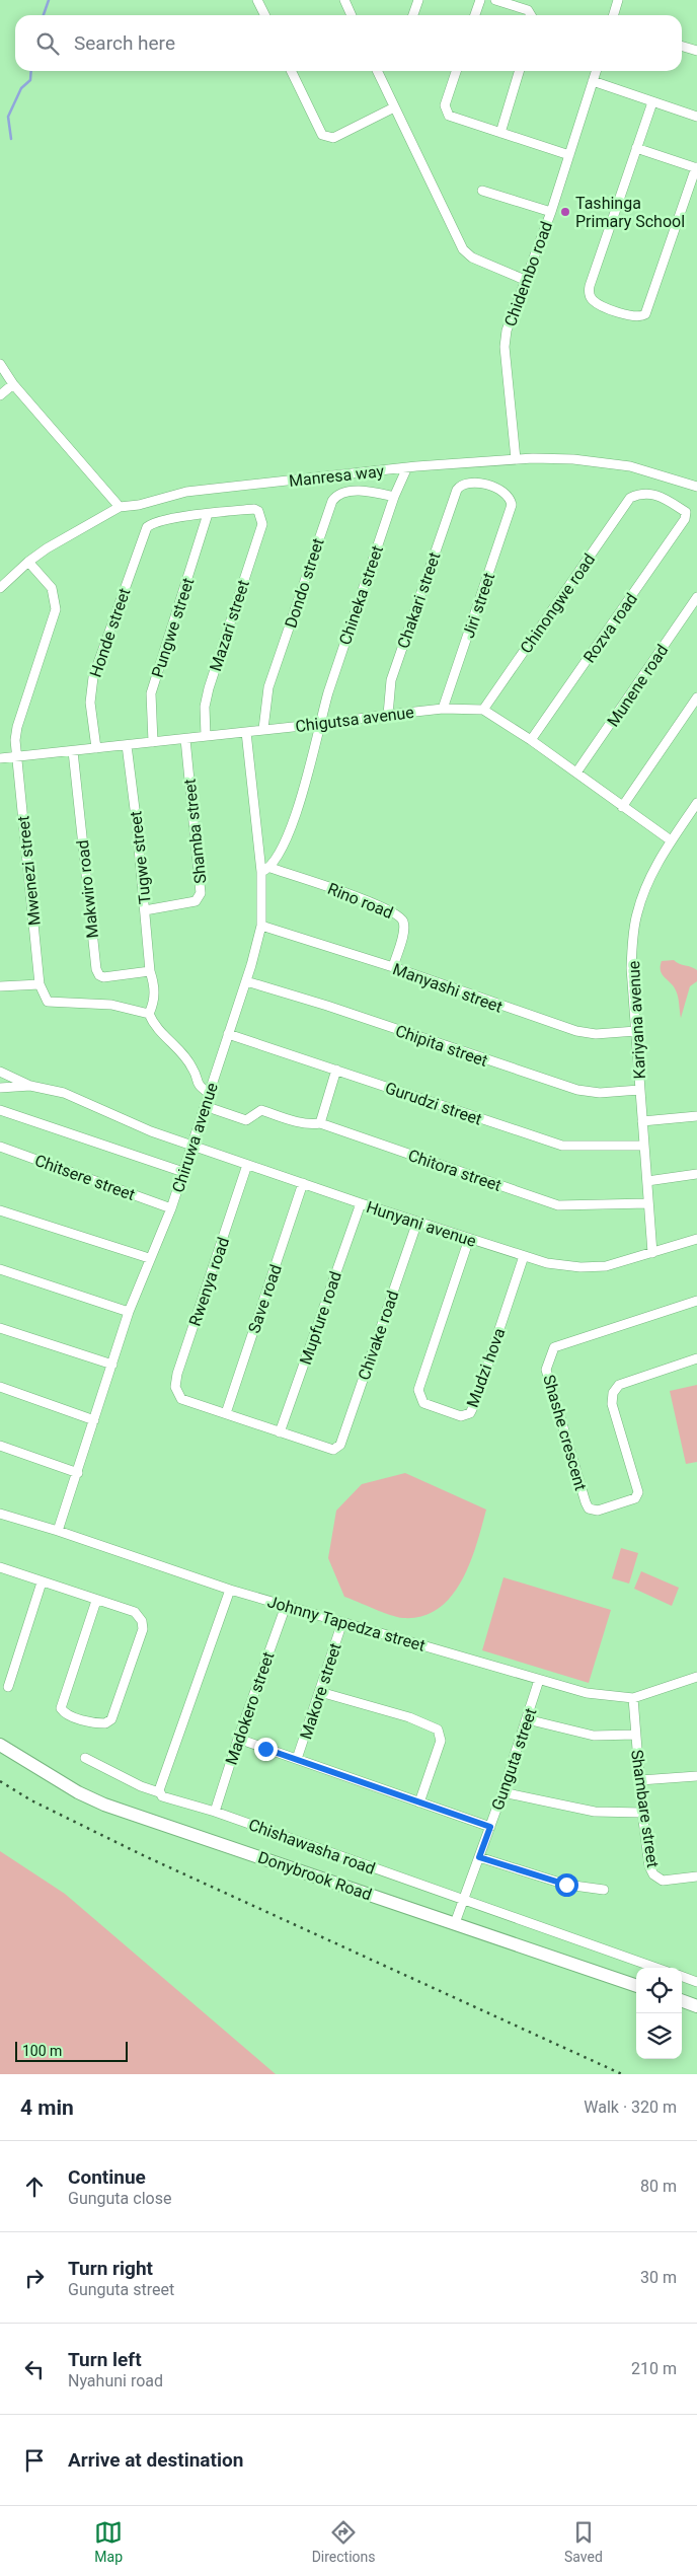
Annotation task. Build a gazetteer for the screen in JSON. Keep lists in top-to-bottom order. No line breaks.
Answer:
{"streets":{"street":["Chidembo road","Manresa way","Dondo street","Chineka street","Chakari street","Chinongwe road","Jiri street","Mazari street","Pungwe street","Rozva road","Honde street","Munene road","Chigutsa avenue","Shamba street","Tugwe street","Mwenezi street","Makwiro road","Rino road","Manyashi street","Kariyana avenue","Chipita street","Gurudzi street","Chiruwa avenue","Chitora street","Chitsere street","Hunyani avenue","Rwenya road","Save road","Mupfure road","Chivake road","Mudzi hova","Shashe crescent","Johnny Tapedza street","Makore street","Madokero street","Gunguta street","Shambare street","Chishawasha road","Donybrook Road"]},"crossings":[["Chidembo road","Manresa way"],["Manresa way","Chineka street"],["Manresa way","Mwenezi street"],["Dondo street","Chineka street"],["Dondo street","Chigutsa avenue"],["Chineka street","Chigutsa avenue"],["Chineka street","Rino road"],["Chakari street","Jiri street"],["Chakari street","Chigutsa avenue"],["Chinongwe road","Rozva road"],["Chinongwe road","Chigutsa avenue"],["Jiri street","Chigutsa avenue"],["Mazari street","Pungwe street"],["Mazari street","Honde street"],["Mazari street","Chigutsa avenue"],["Pungwe street","Honde street"],["Pungwe street","Chigutsa avenue"],["Honde street","Chigutsa avenue"],["Chigutsa avenue","Shamba street"],["Chigutsa avenue","Tugwe street"],["Chigutsa avenue","Mwenezi street"],["Chigutsa avenue","Makwiro road"],["Chigutsa avenue","Chiruwa avenue"],["Shamba street","Tugwe street"],["Tugwe street","Makwiro road"],["Rino road","Manyashi street"],["Manyashi street","Kariyana avenue"],["Manyashi street","Chiruwa avenue"],["Kariyana avenue","Chipita street"],["Kariyana avenue","Gurudzi street"],["Kariyana avenue","Chitora street"],["Kariyana avenue","Hunyani avenue"],["Chipita street","Chiruwa avenue"],["Gurudzi street","Chiruwa avenue"],["Chiruwa avenue","Chitora street"],["Chiruwa avenue","Chitsere street"],["Chiruwa avenue","Hunyani avenue"],["Chiruwa avenue","Johnny Tapedza street"],["Hunyani avenue","Rwenya road"],["Hunyani avenue","Save road"],["Hunyani avenue","Mupfure road"],["Hunyani avenue","Chivake road"],["Hunyani avenue","Mudzi hova"],["Rwenya road","Save road"],["Mupfure road","Chivake road"],["Johnny Tapedza street","Makore street"],["Johnny Tapedza street","Madokero street"],["Johnny Tapedza street","Gunguta street"],["Johnny Tapedza street","Shambare street"],["Madokero street","Chishawasha road"],["Gunguta street","Chishawasha road"],["Gunguta street","Donybrook Road"]],"places":["Tashinga Primary School"],"scale_bar":"100 m","page":{"search":"Search here","scale":"100 m","heading":["4 min","Walk · 320 m"],"list":[["Continue","Gunguta close","80 m"],["Turn right","Gunguta street","30 m"],["Turn left","Nyahuni road","210 m"],"Arrive at destination"],"nav":["Map","Directions","Saved"]}}
